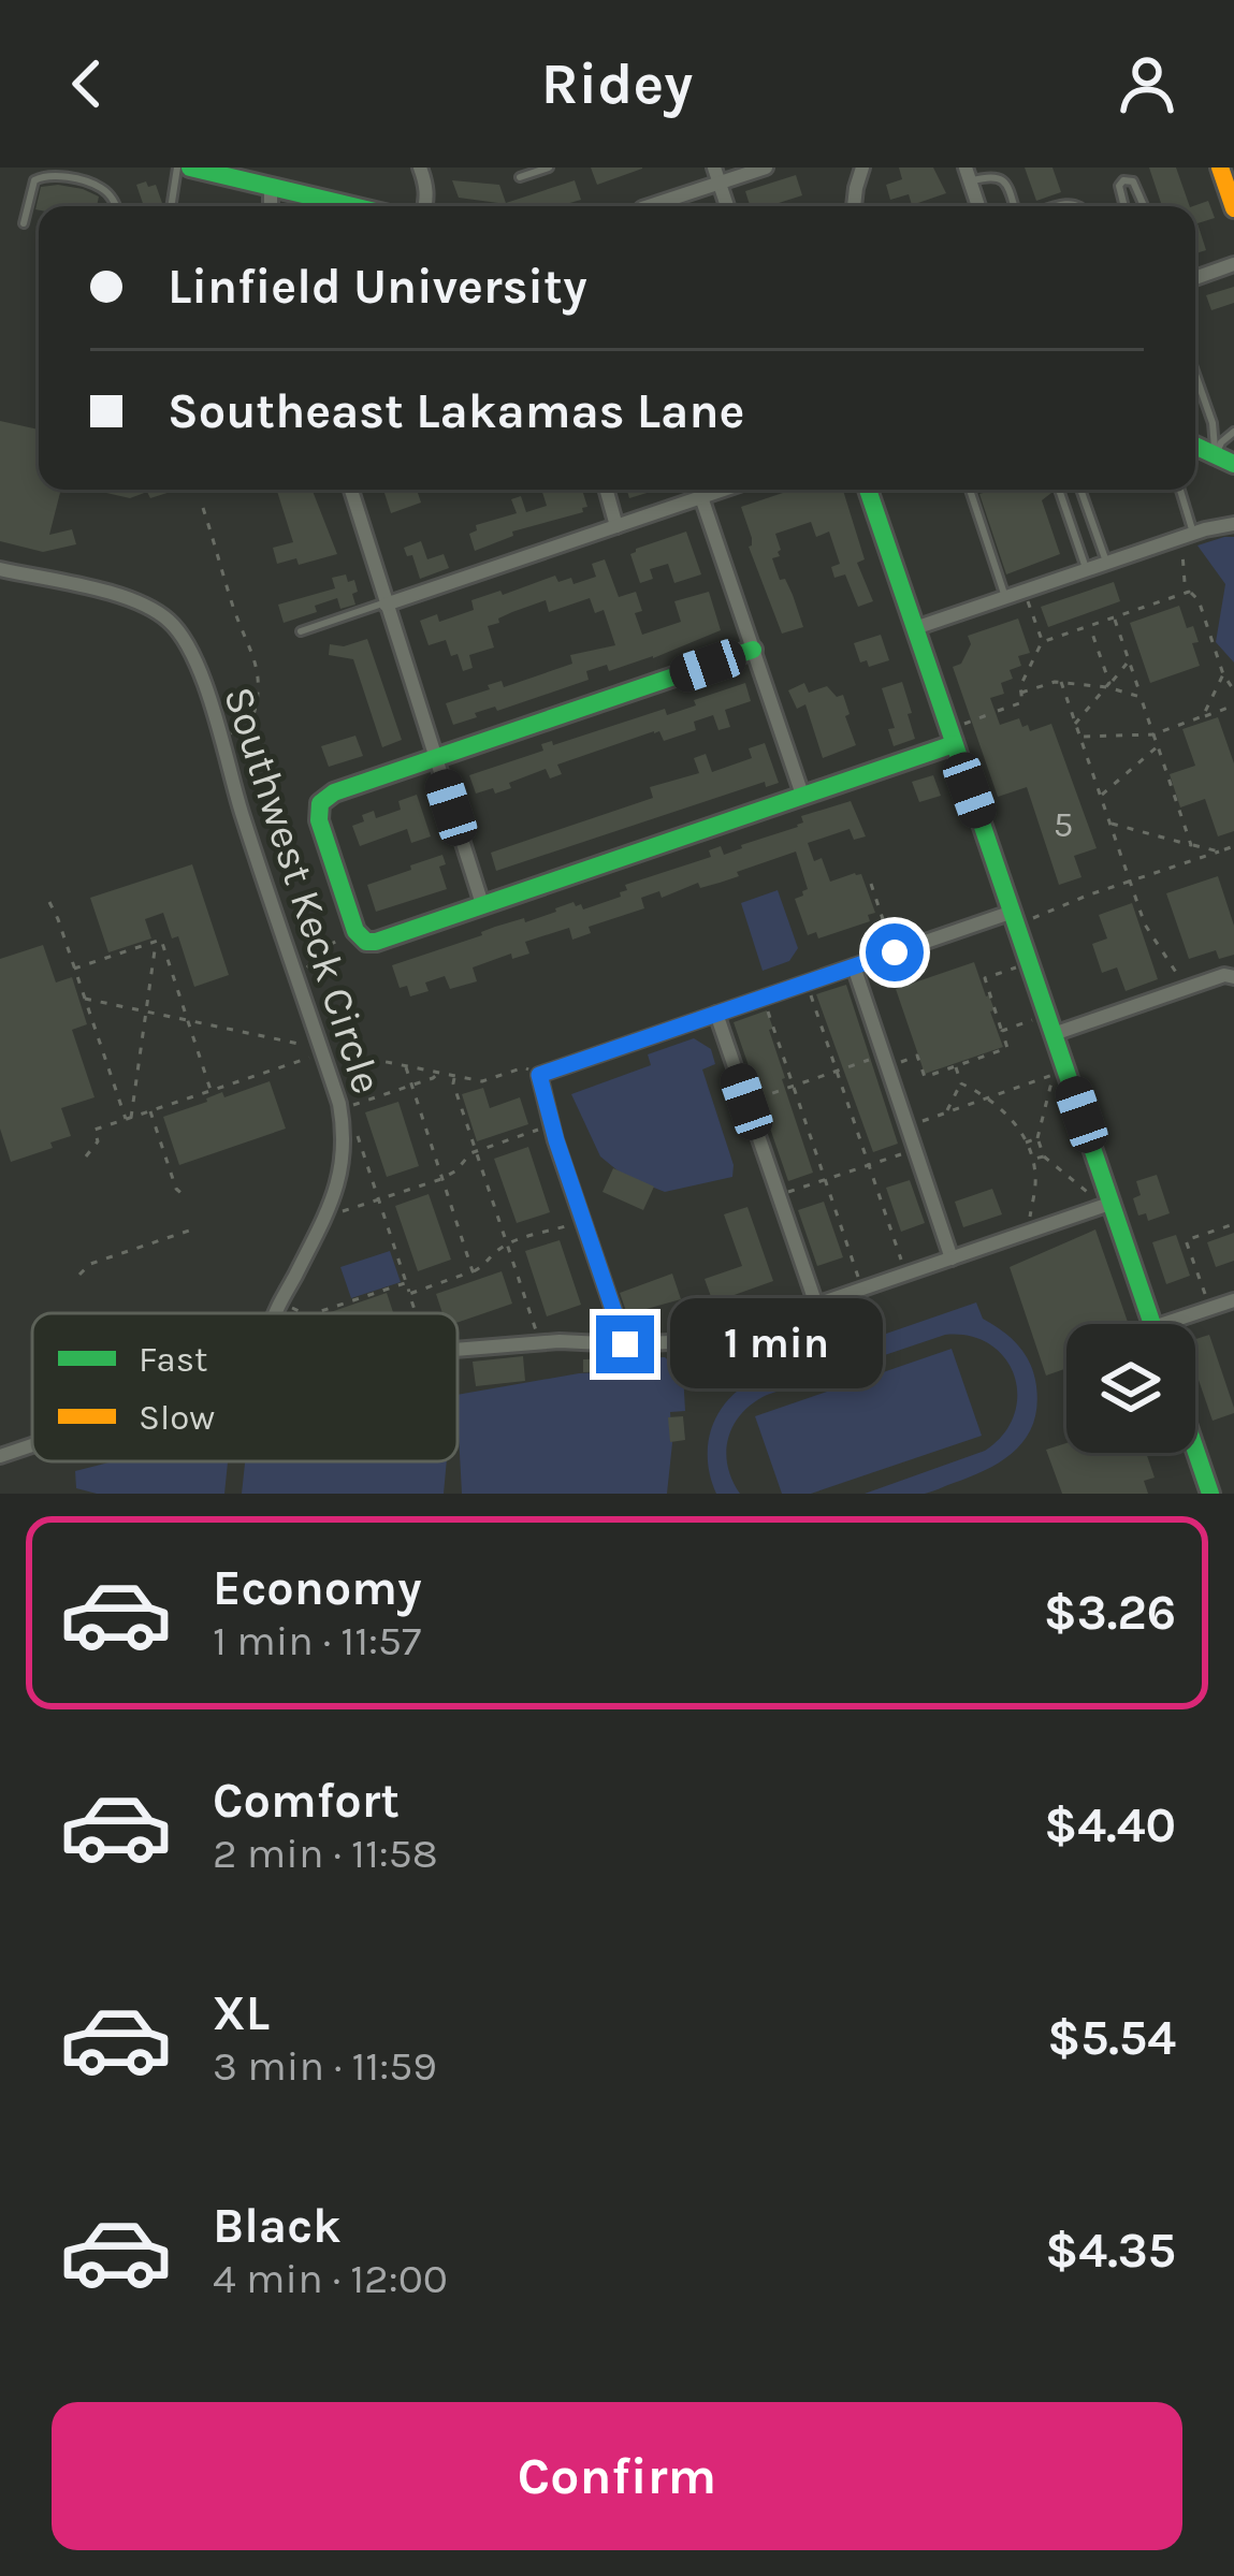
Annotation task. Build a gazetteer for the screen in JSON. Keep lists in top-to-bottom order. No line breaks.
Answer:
{"streets":{"street":["Southwest Keck Circle"]},"house_numbers":["5"],"legend":["Fast","Slow"],"page":{"header":"Ridey","banner":["Linfield University","Southeast Lakamas Lane"],"bubble":"1 min","list":[{"name":"Economy","note":"1 min · 11:57","value":"$3.26"},{"name":"Comfort","note":"2 min · 11:58","value":"$4.40"},{"name":"XL","note":"3 min · 11:59","value":"$5.54"},{"name":"Black","note":"4 min · 12:00","value":"$4.35"}],"buttons":"Confirm"}}
